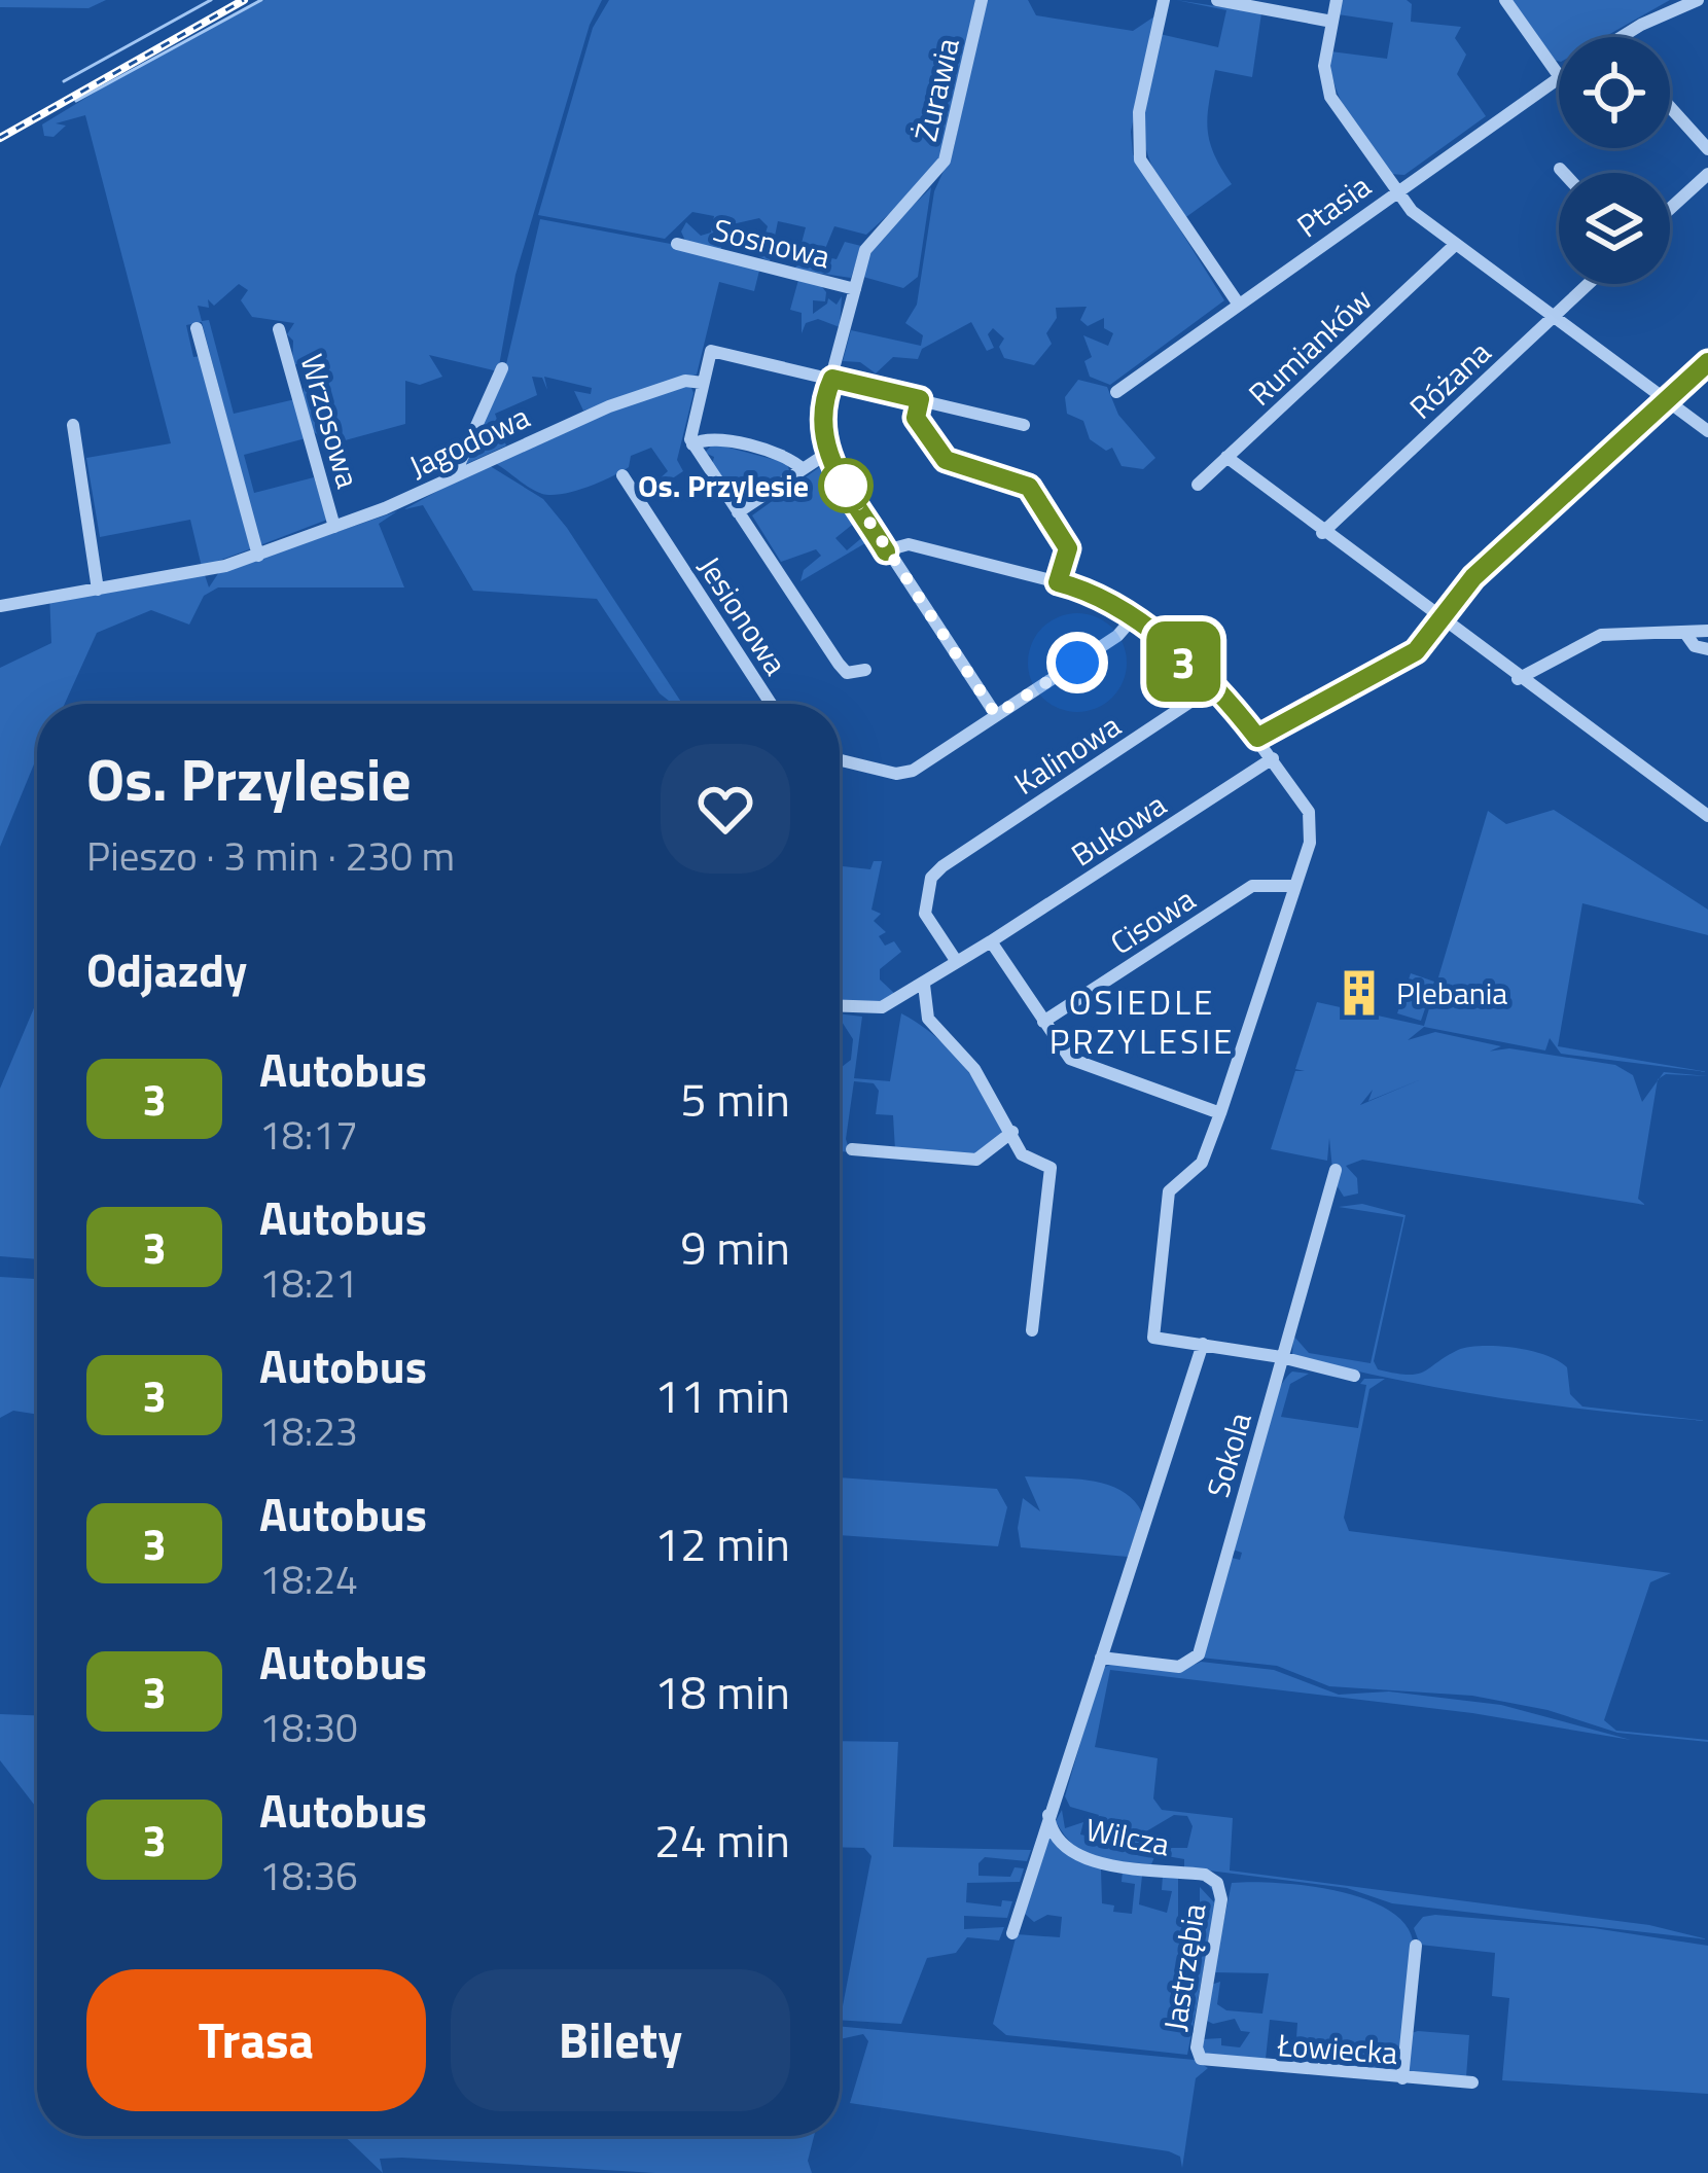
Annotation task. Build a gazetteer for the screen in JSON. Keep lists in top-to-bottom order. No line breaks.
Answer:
{"streets":{"street":["Żurawia","Ptasia","Sosnowa","Rumianków","Różana","Wrzosowa","Jagodowa","Jesionowa","Kalinowa","Bukowa","Cisowa","Sokola","Wilcza","Jastrzębia","Łowiecka"]},"crossings":[["Żurawia","Sosnowa"],["Wrzosowa","Jagodowa"],["Kalinowa","Bukowa"],["Wilcza","Jastrzębia"],["Jastrzębia","Łowiecka"]],"districts":["OSIEDLE PRZYLESIE"],"places":{"other":["Os. Przylesie"],"building":["Plebania"]},"lines":["bus line 3"],"page":{"on_map":"3","heading":[["Os. Przylesie","Pieszo · 3 min · 230 m"],"Odjazdy"],"list":[{"mark":"3","name":"Autobus","note":"18:17","value":"5 min"},{"mark":"3","name":"Autobus","note":"18:21","value":"9 min"},{"mark":"3","name":"Autobus","note":"18:23","value":"11 min"},{"mark":"3","name":"Autobus","note":"18:24","value":"12 min"},{"mark":"3","name":"Autobus","note":"18:30","value":"18 min"},{"mark":"3","name":"Autobus","note":"18:36","value":"24 min"}],"buttons":["Trasa","Bilety"]}}
